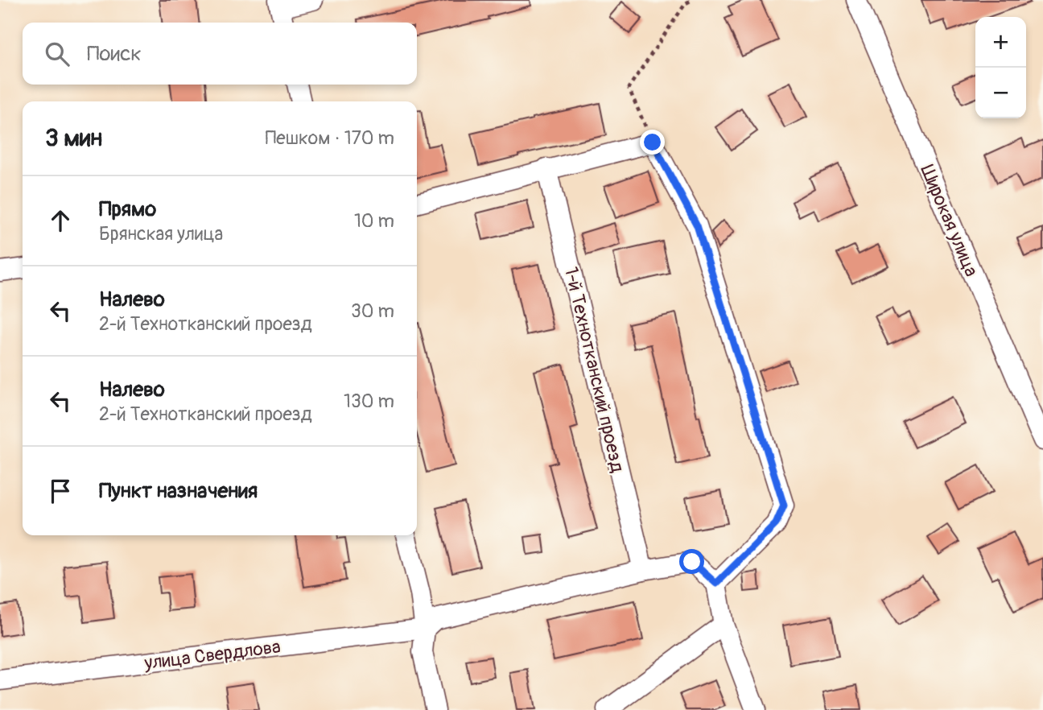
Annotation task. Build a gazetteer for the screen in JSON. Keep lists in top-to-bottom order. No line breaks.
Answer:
{"streets":{"street":["Широкая улица","1-й Технотканский проезд","улица Свердлова"]},"page":{"map_buttons":["+","−"],"search":"Поиск","heading":["3 мин","Пешком · 170 m"],"list":[["Прямо","Брянская улица","10 m"],["Налево","2-й Технотканский проезд","30 m"],["Налево","2-й Технотканский проезд","130 m"],"Пункт назначения"]}}
